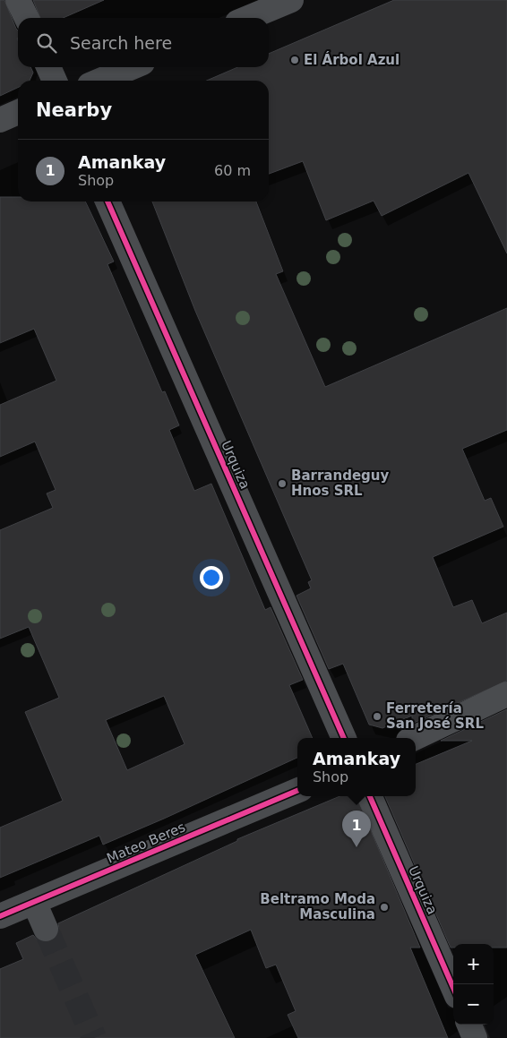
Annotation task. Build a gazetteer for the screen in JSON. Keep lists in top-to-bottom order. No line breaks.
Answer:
{"streets":{"street":["Urquiza","Mateo Beres"]},"places":["El Árbol Azul","Barrandeguy Hnos SRL","Ferretería San José SRL","Beltramo Moda Masculina"],"page":{"search":"Search here","heading":"Nearby","list":[{"mark":"1","name":"Amankay","note":"Shop","value":"60 m"}],"popup":["Amankay","Shop"],"pins":"1","map_buttons":["+","−"]}}
